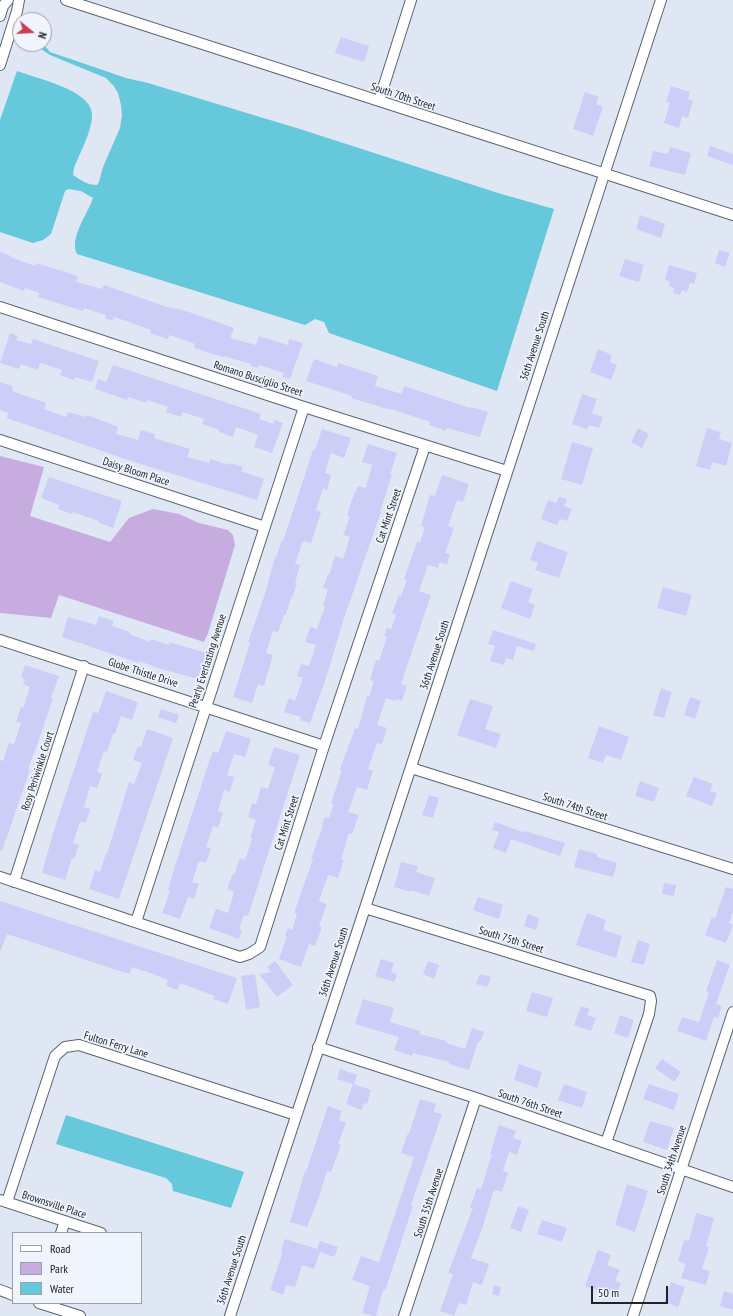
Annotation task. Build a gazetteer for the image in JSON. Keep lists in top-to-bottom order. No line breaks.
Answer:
{"streets":{"street":["South 70th Street","36th Avenue South","Romano Busciglio Street","Daisy Bloom Place","Cat Mint Street","Pearly Everlasting Avenue","Globe Thistle Drive","Rosy Periwinkle Court","South 74th Street","South 75th Street","Fulton Ferry Lane","South 76th Street","South 34th Avenue","South 35th Avenue","Brownsville Place"]},"crossings":[["South 70th Street","36th Avenue South"],["36th Avenue South","Romano Busciglio Street"],["36th Avenue South","South 74th Street"],["36th Avenue South","South 75th Street"],["36th Avenue South","Fulton Ferry Lane"],["36th Avenue South","South 76th Street"],["Romano Busciglio Street","Cat Mint Street"],["Romano Busciglio Street","Pearly Everlasting Avenue"],["Daisy Bloom Place","Pearly Everlasting Avenue"],["Cat Mint Street","Pearly Everlasting Avenue"],["Cat Mint Street","Globe Thistle Drive"],["Cat Mint Street","Rosy Periwinkle Court"],["Pearly Everlasting Avenue","Globe Thistle Drive"],["Globe Thistle Drive","Rosy Periwinkle Court"],["South 75th Street","South 76th Street"],["Fulton Ferry Lane","Brownsville Place"],["South 76th Street","South 34th Avenue"],["South 76th Street","South 35th Avenue"]],"legend":["Road","Park","Water"],"scale_bar":"50 m","north":"right"}
